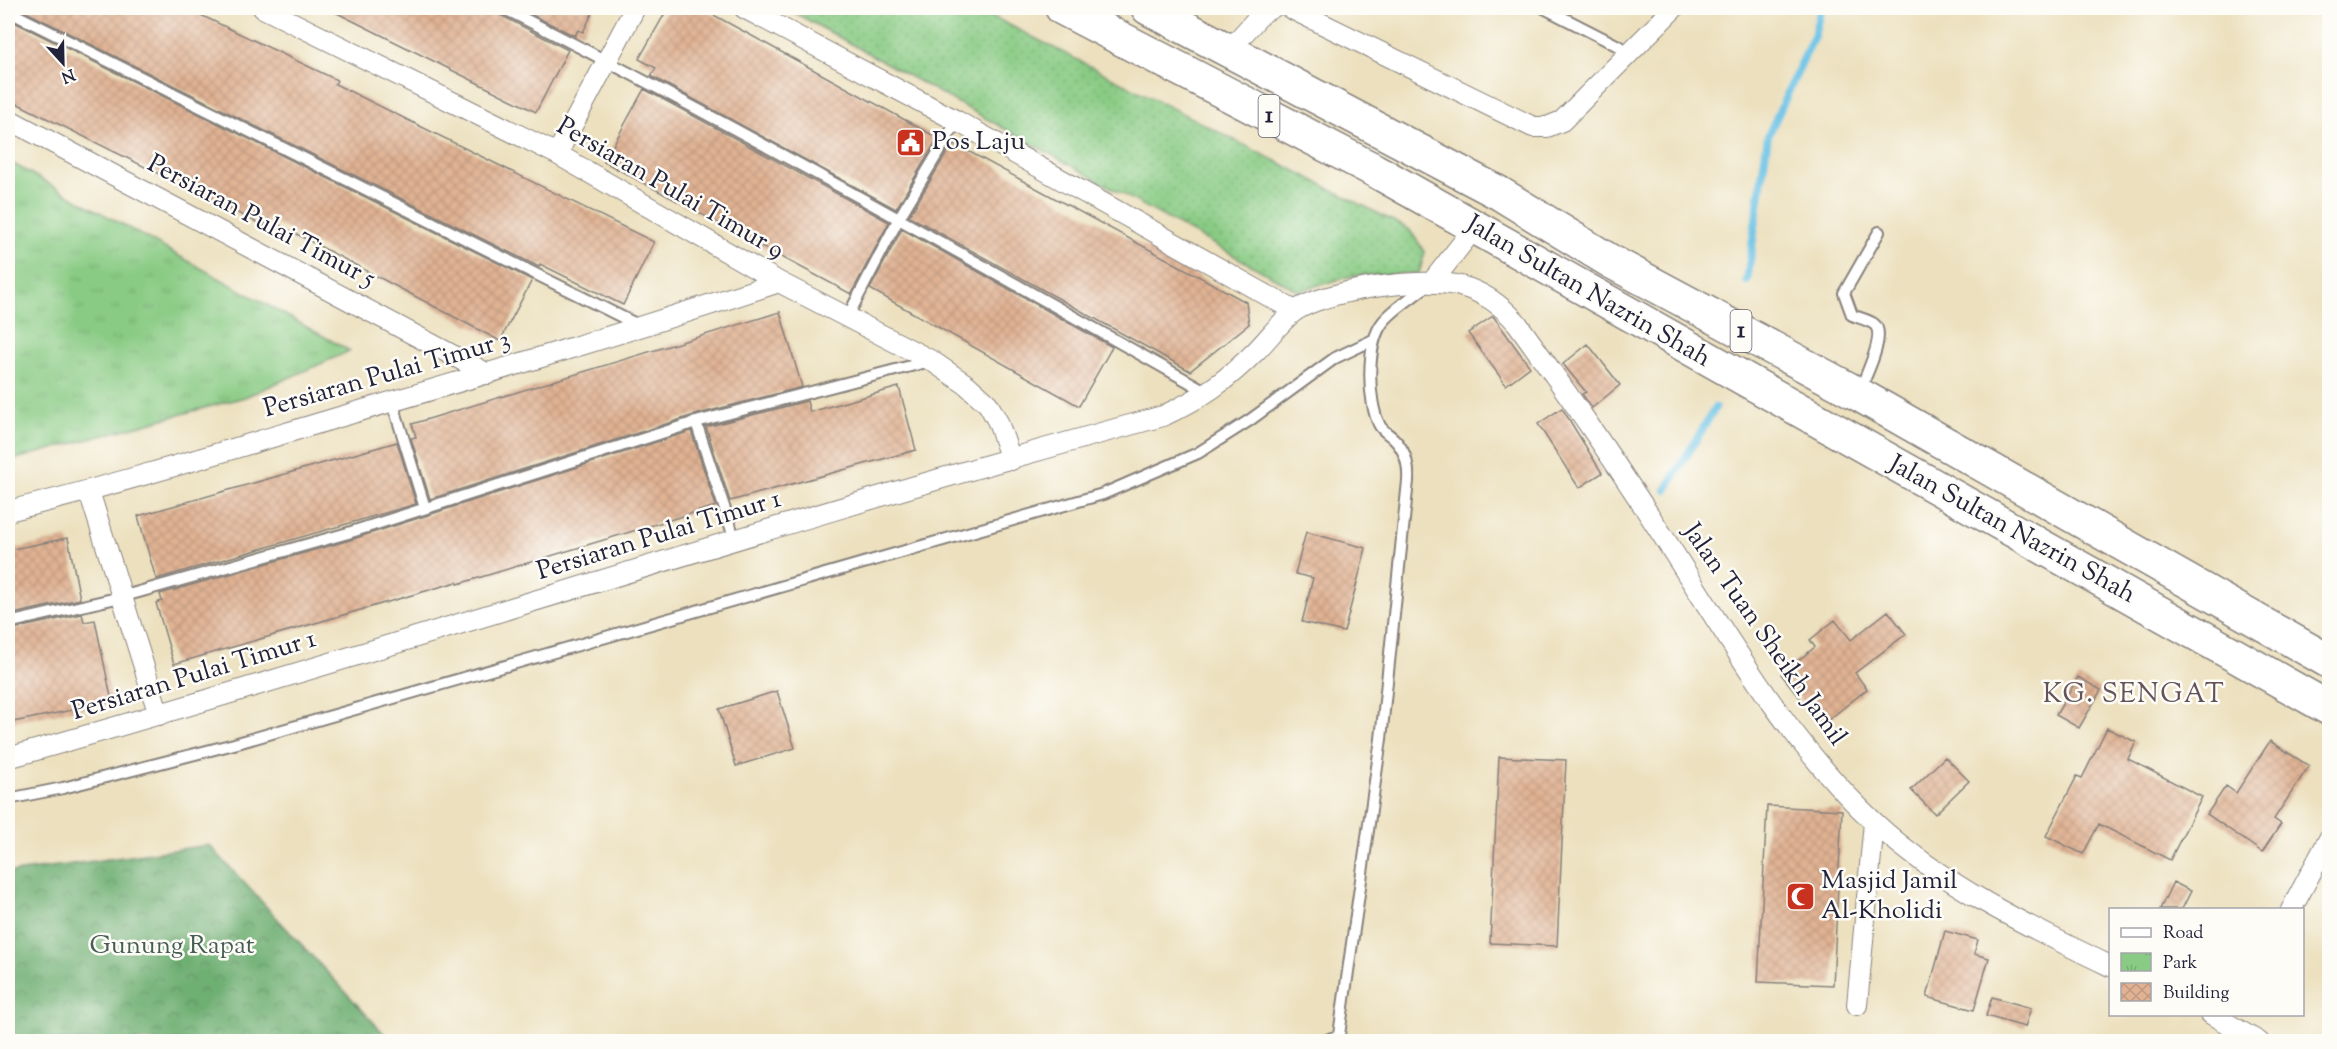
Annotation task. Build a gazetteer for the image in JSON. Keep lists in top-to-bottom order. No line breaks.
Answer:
{"streets":{"highway":["1","Jalan Sultan Nazrin Shah"],"street":["Persiaran Pulai Timur 9","Persiaran Pulai Timur 5","Persiaran Pulai Timur 3","Persiaran Pulai Timur 1","Jalan Tuan Sheikh Jamil"]},"crossings":[["Persiaran Pulai Timur 9","Persiaran Pulai Timur 3"],["Persiaran Pulai Timur 9","Persiaran Pulai Timur 1"],["Persiaran Pulai Timur 5","Persiaran Pulai Timur 3"],["Persiaran Pulai Timur 1","Jalan Tuan Sheikh Jamil"]],"districts":["KG. SENGAT"],"parks":["Gunung Rapat"],"places":{"public building":["Pos Laju"],"mosque":["Masjid Jamil Al-Kholidi"]},"legend":["Road","Park","Building"],"north":"bottom"}
